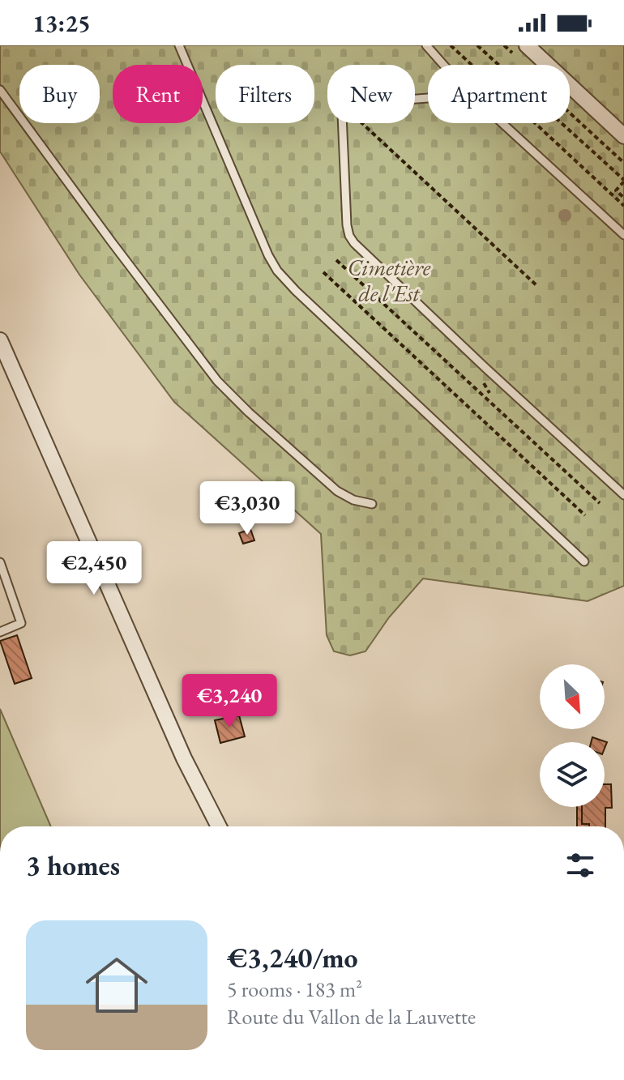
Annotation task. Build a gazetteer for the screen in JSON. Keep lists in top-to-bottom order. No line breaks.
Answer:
{"parks":["Cimetière de l'Est"],"north":"bottom right","page":{"status":"13:25","chip":["Buy","Rent","Filters","New","Apartment"],"price":["€3,030","€2,450","€3,240"],"heading":"3 homes","list":[{"name":"€3,240/mo","note":"5 rooms · 183 m² · Route du Vallon de la Lauvette"}]}}
